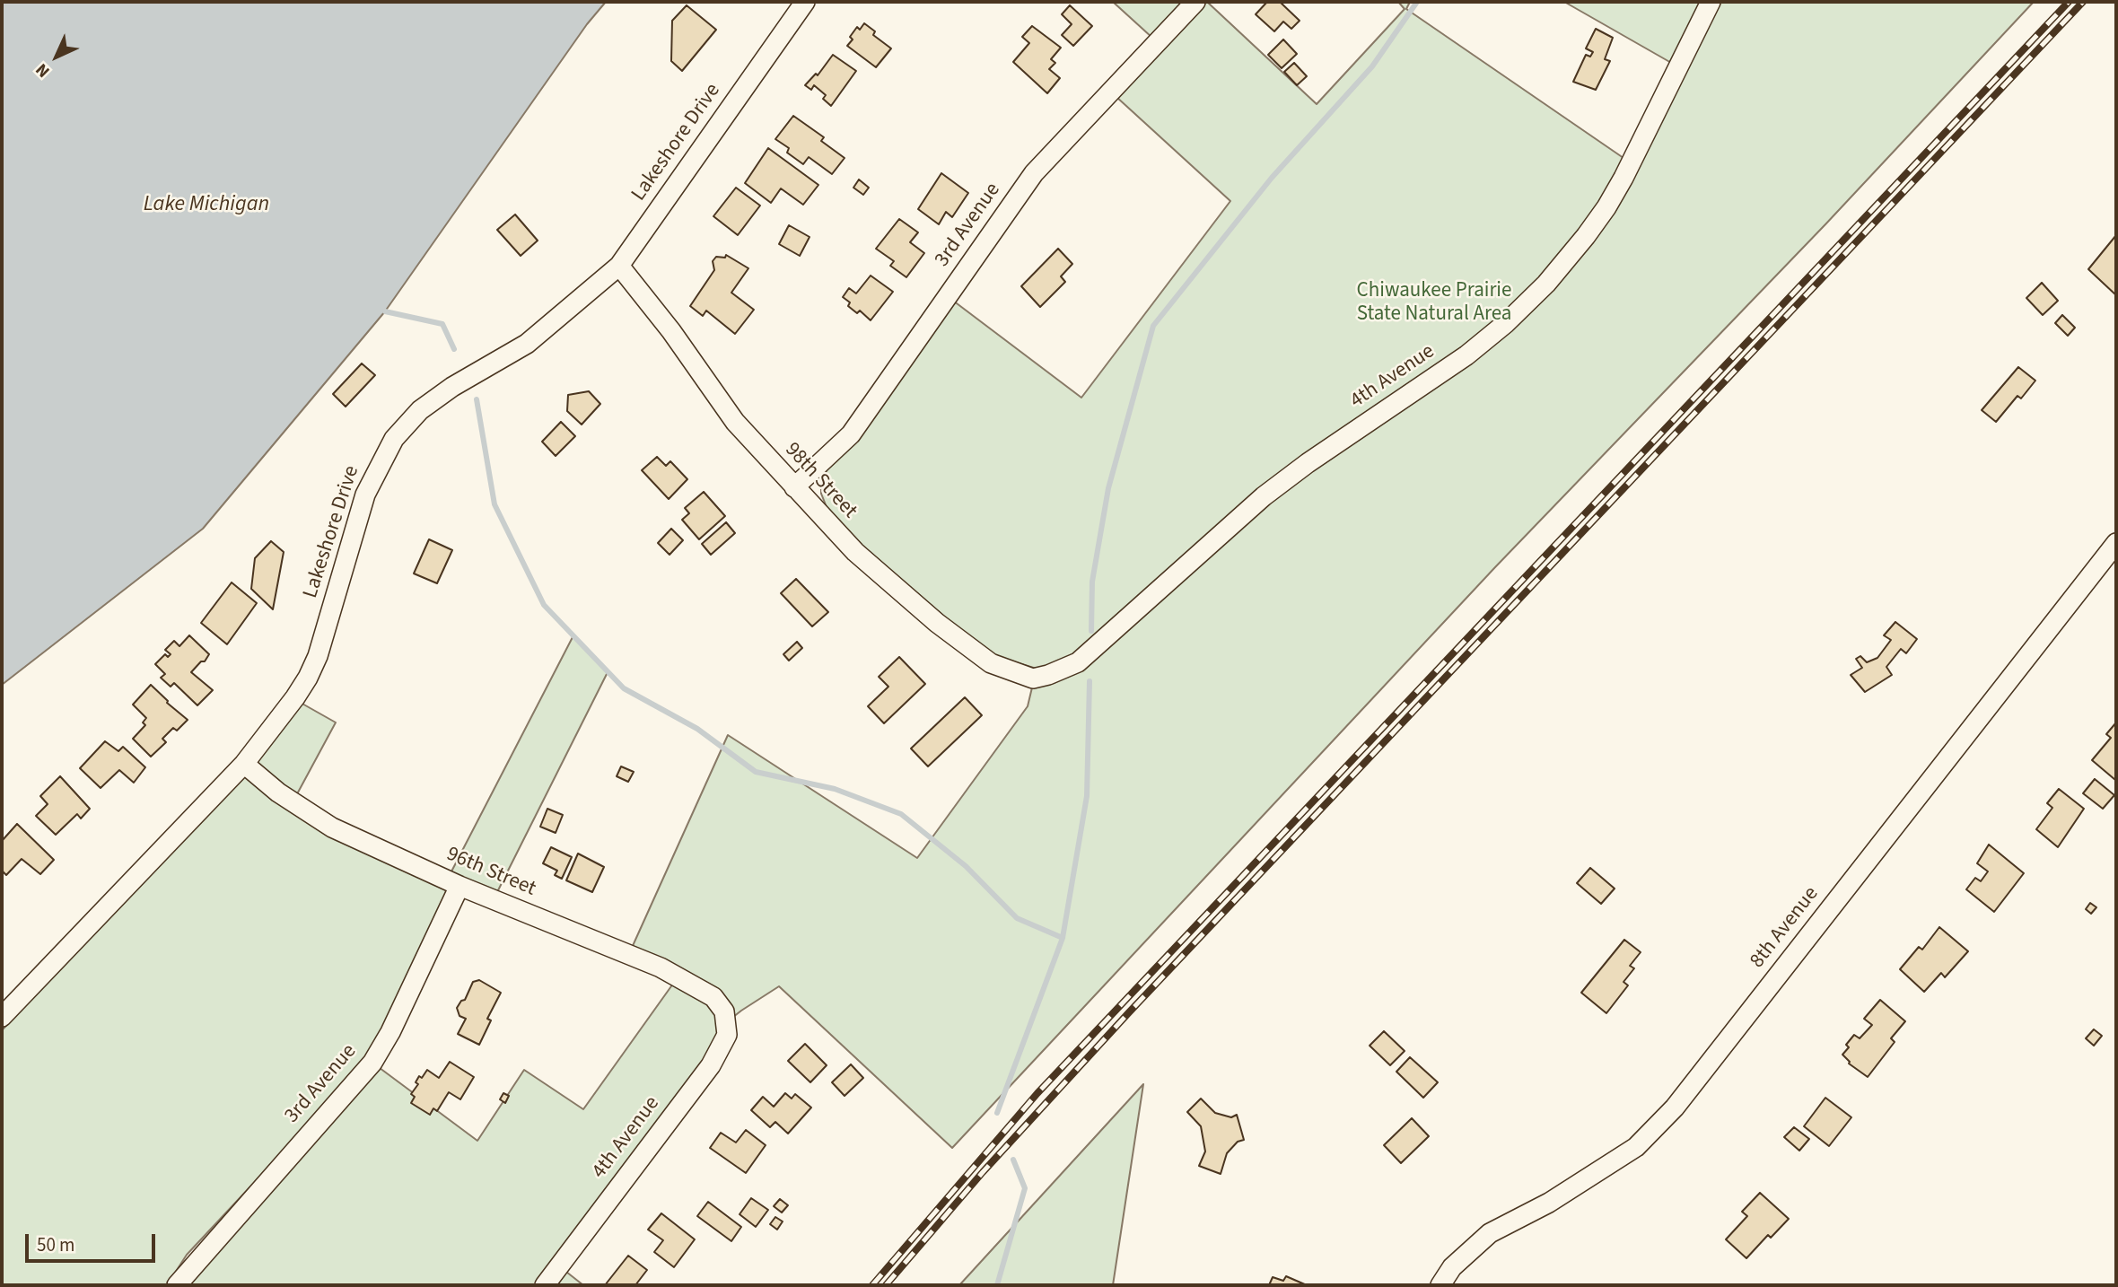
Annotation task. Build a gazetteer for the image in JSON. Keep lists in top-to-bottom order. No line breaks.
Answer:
{"streets":{"street":["Lakeshore Drive","3rd Avenue","4th Avenue","98th Street","96th Street","8th Avenue"]},"crossings":[["Lakeshore Drive","98th Street"],["Lakeshore Drive","96th Street"],["3rd Avenue","98th Street"],["3rd Avenue","96th Street"],["4th Avenue","98th Street"],["4th Avenue","96th Street"]],"water":["Lake Michigan"],"parks":["Chiwaukee Prairie State Natural Area"],"scale_bar":"50 m","north":"bottom left"}
